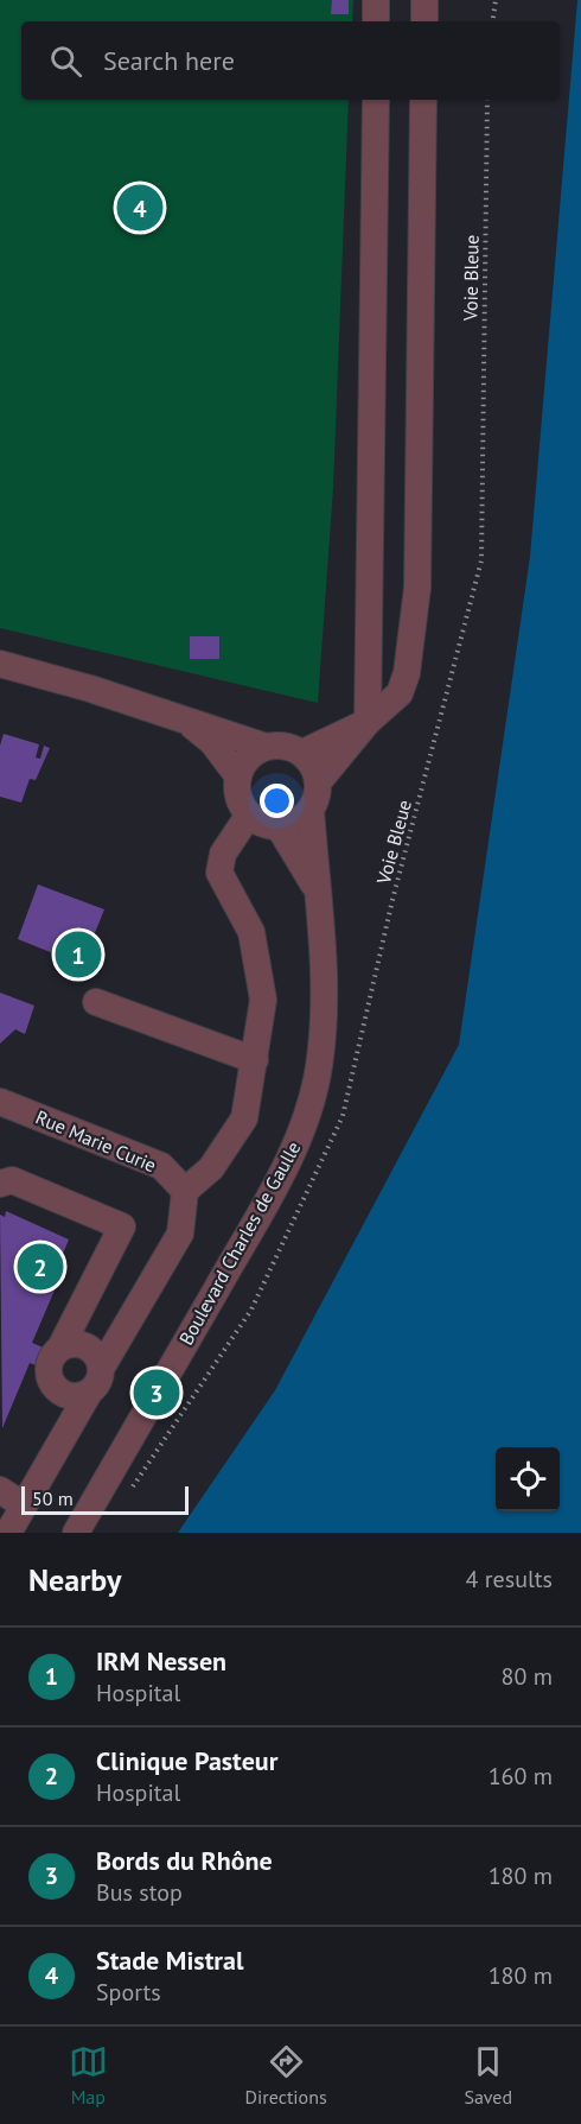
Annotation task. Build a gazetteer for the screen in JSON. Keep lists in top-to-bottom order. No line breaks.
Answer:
{"streets":{"street":["Rue Marie Curie","Boulevard Charles de Gaulle"],"path":["Voie Bleue"]},"scale_bar":"50 m","page":{"search":"Search here","pins":["4","1","2","3"],"scale":"50 m","heading":["Nearby","4 results"],"list":[{"mark":"1","name":"IRM Nessen","note":"Hospital","value":"80 m"},{"mark":"2","name":"Clinique Pasteur","note":"Hospital","value":"160 m"},{"mark":"3","name":"Bords du Rhône","note":"Bus stop","value":"180 m"},{"mark":"4","name":"Stade Mistral","note":"Sports","value":"180 m"}],"nav":["Map","Directions","Saved"]}}
